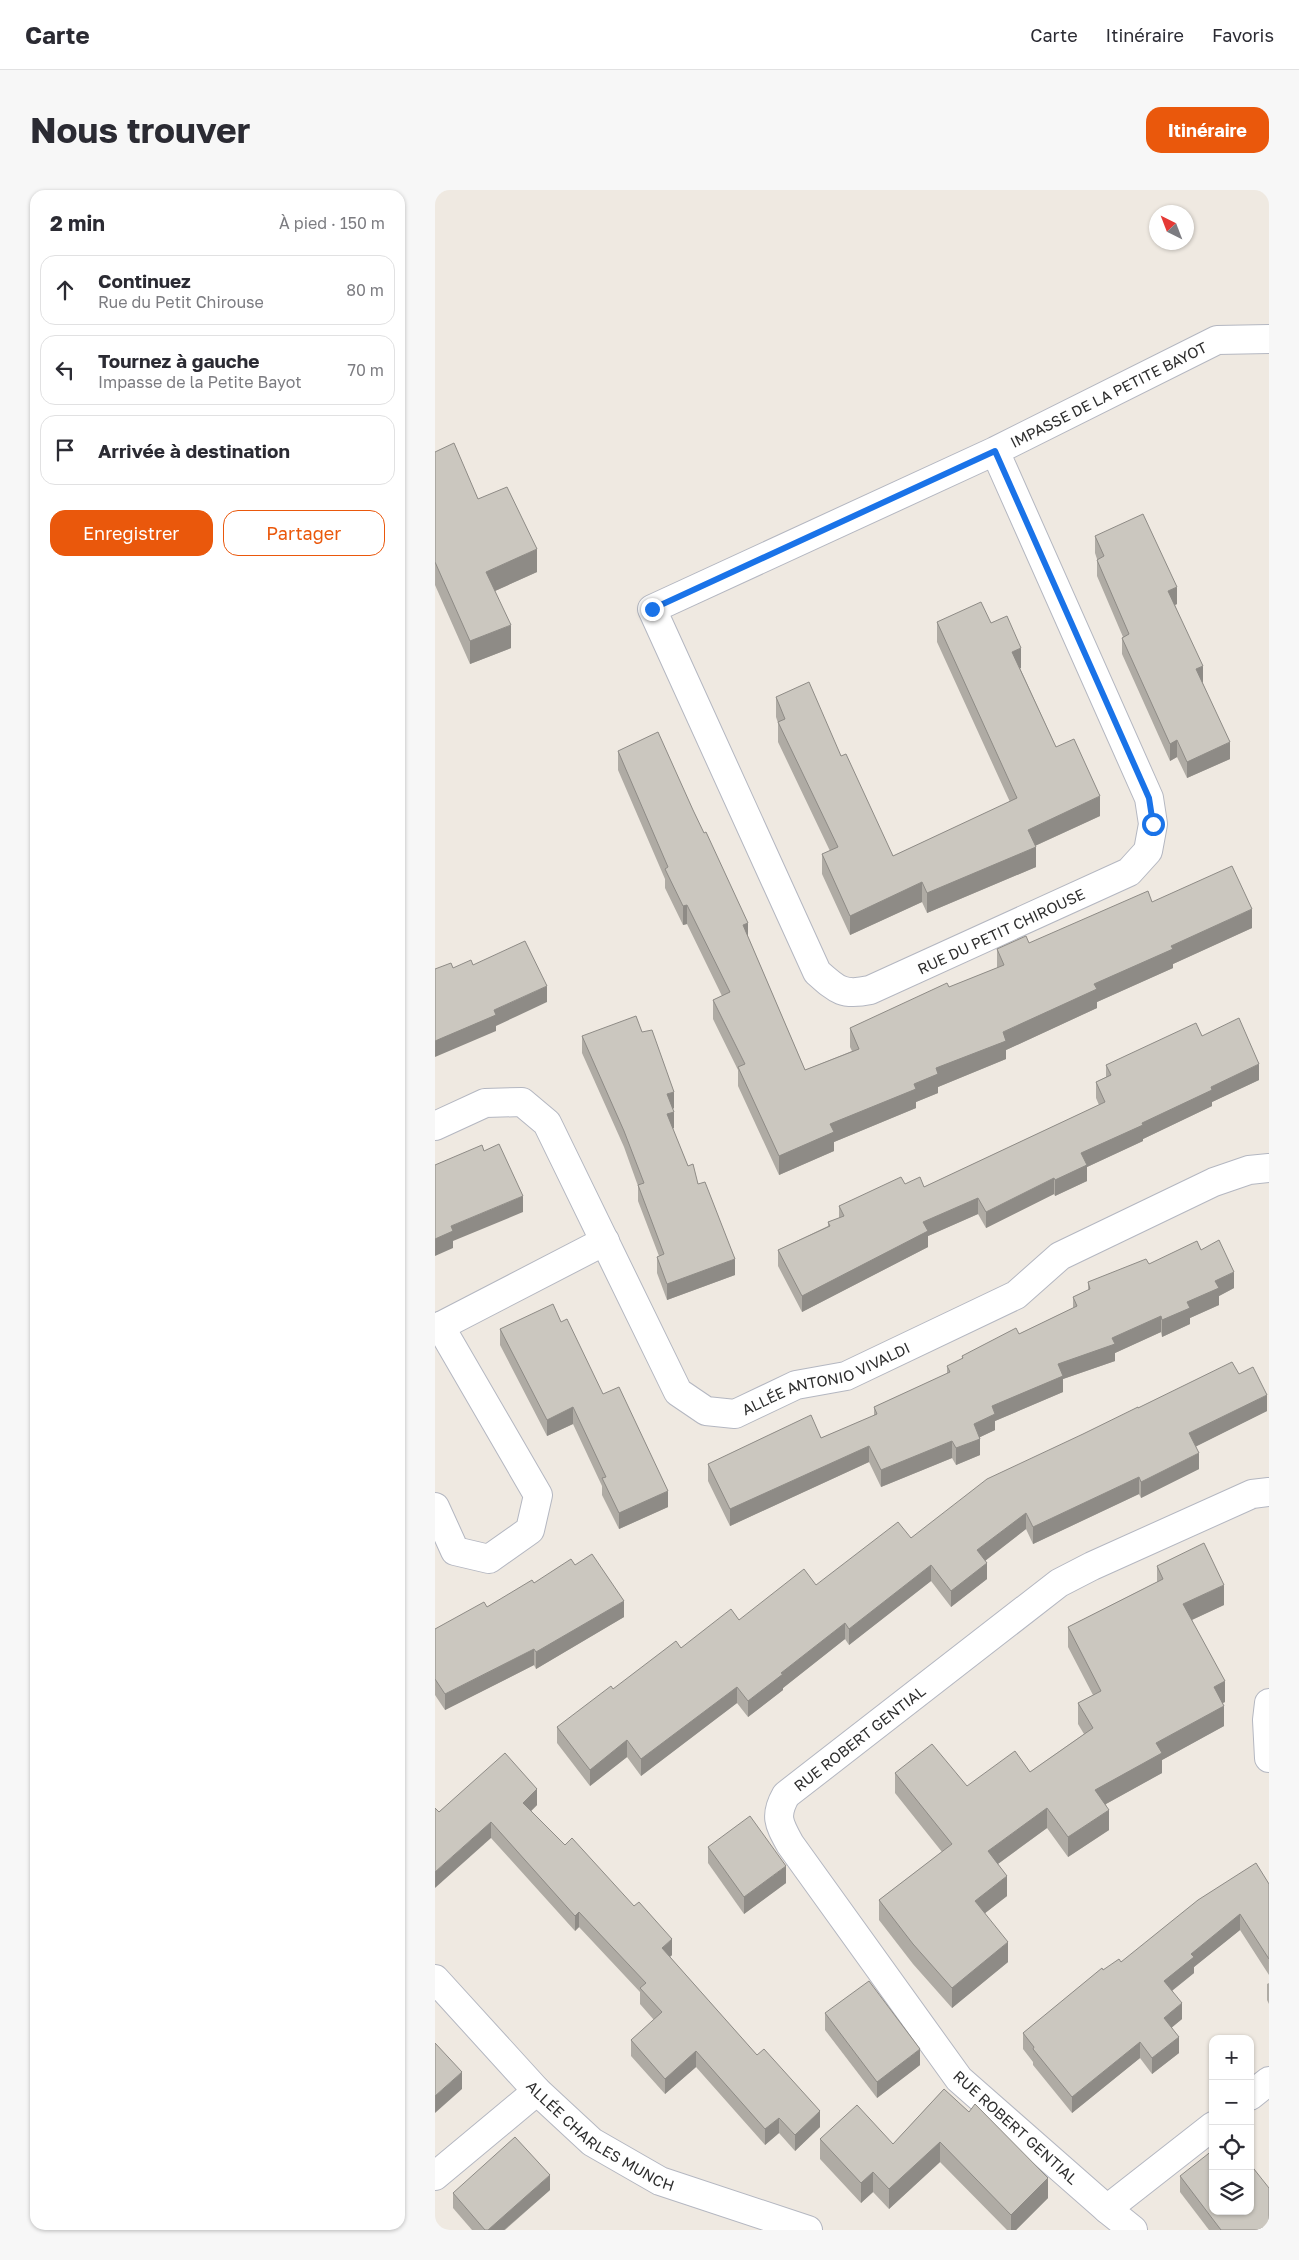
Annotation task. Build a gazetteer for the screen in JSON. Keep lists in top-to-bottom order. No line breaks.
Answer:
{"streets":{"street":["IMPASSE DE LA PETITE BAYOT","RUE DU PETIT CHIROUSE","ALLÉE ANTONIO VIVALDI","RUE ROBERT GENTIAL","ALLÉE CHARLES MUNCH"]},"crossings":[["IMPASSE DE LA PETITE BAYOT","RUE DU PETIT CHIROUSE"]],"north":"top left","page":{"header":"Carte","nav":["Carte","Itinéraire","Favoris"],"buttons":["Itinéraire",["Enregistrer","Partager"]],"title":"Nous trouver","heading":["2 min","À pied · 150 m"],"list":[["Continuez","Rue du Petit Chirouse","80 m"],["Tournez à gauche","Impasse de la Petite Bayot","70 m"],"Arrivée à destination"],"map_buttons":["+","−"]}}
